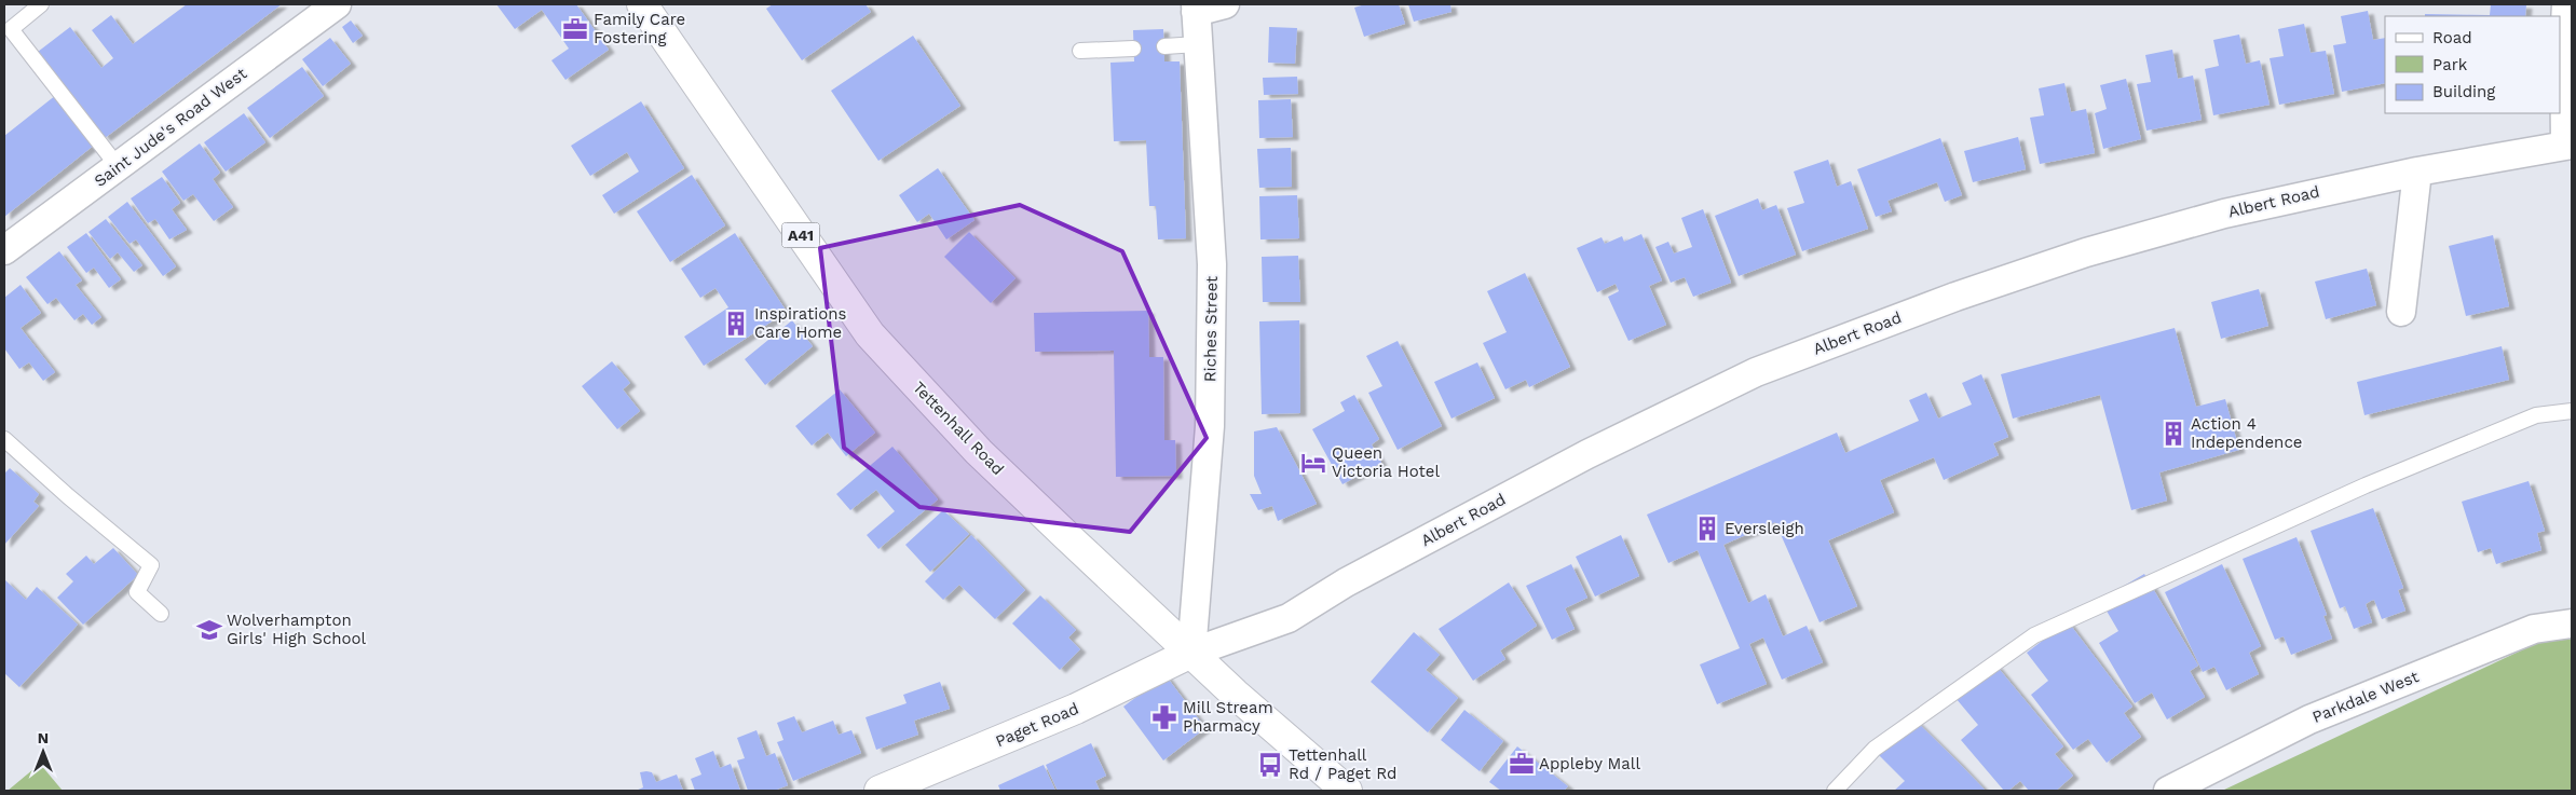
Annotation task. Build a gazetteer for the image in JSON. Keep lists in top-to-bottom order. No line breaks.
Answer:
{"streets":{"main road":["A41","Tettenhall Road","Paget Road"],"street":["Saint Jude's Road West","Albert Road","Riches Street","Parkdale West"]},"crossings":[["Albert Road","Riches Street"],["Albert Road","Tettenhall Road"],["Albert Road","Paget Road"],["Riches Street","Tettenhall Road"],["Riches Street","Paget Road"],["Tettenhall Road","Paget Road"]],"places":{"office":["Family Care Fostering","Appleby Mall"],"building":["Inspirations Care Home","Action 4 Independence","Eversleigh"],"hotel":["Queen Victoria Hotel"],"school or university":["Wolverhampton Girls' High School"],"pharmacy":["Mill Stream Pharmacy"],"bus stop":["Tettenhall Rd / Paget Rd"]},"legend":["Road","Park","Building"],"north":"top"}
